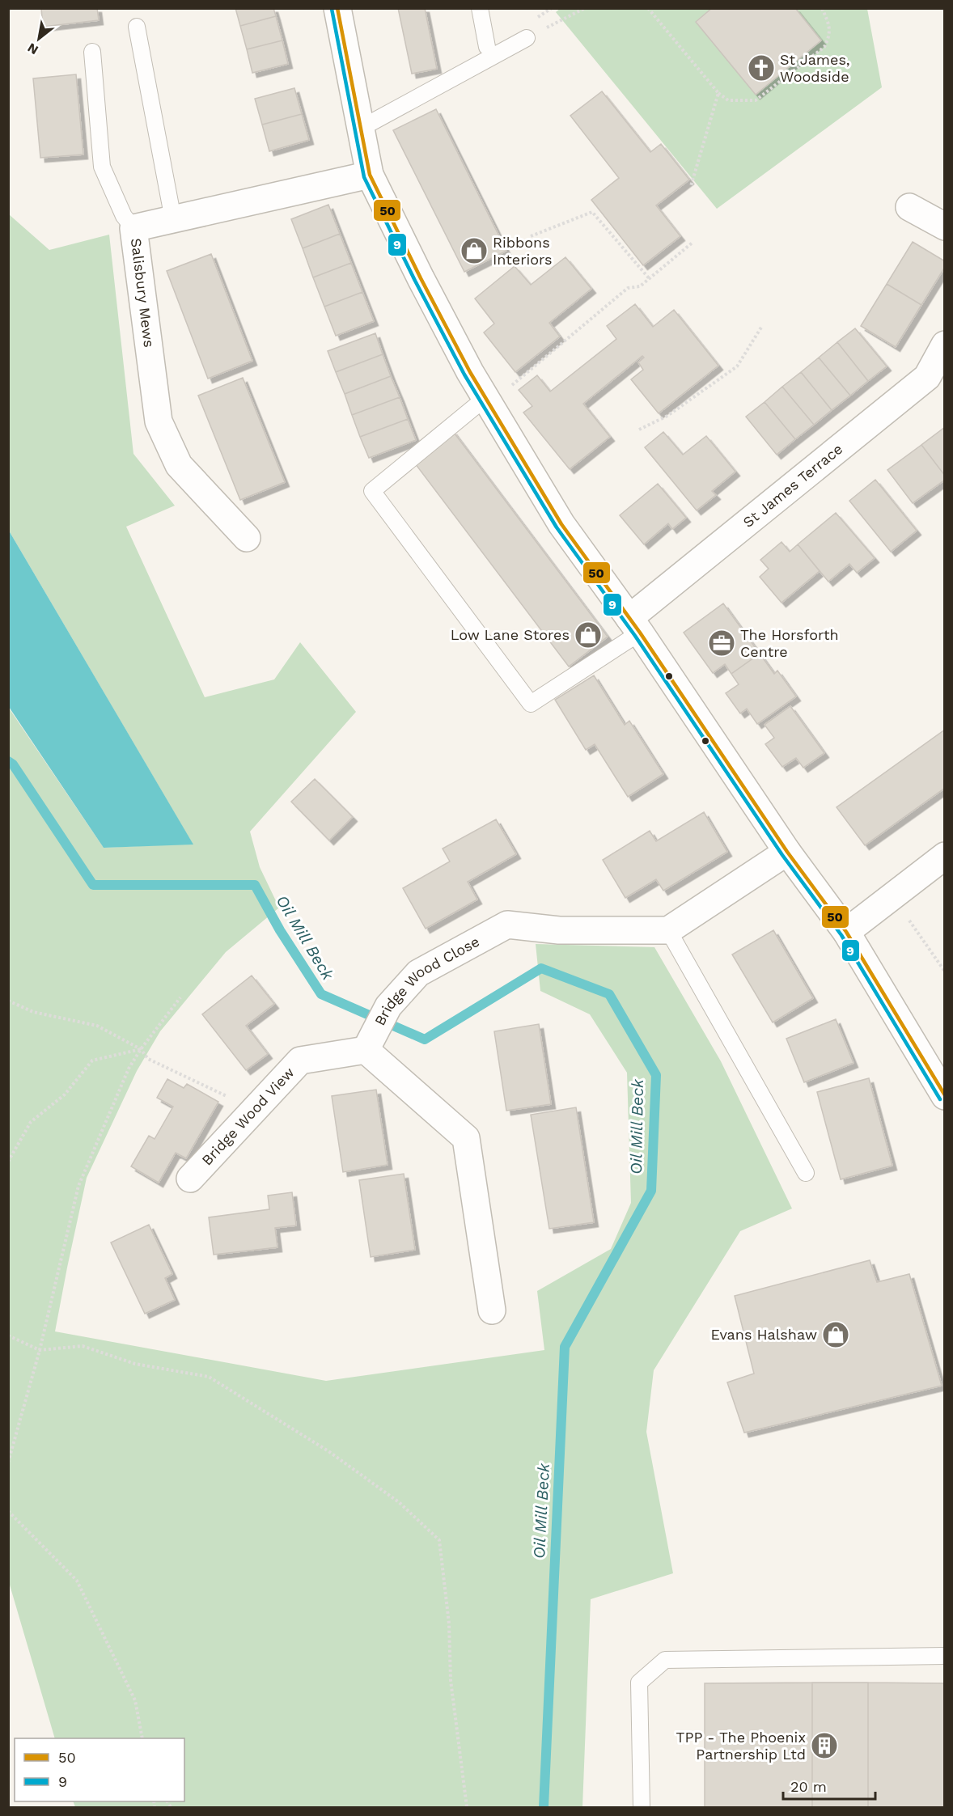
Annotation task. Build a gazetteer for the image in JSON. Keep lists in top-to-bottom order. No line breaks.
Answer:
{"streets":{"street":["Salisbury Mews","St James Terrace","Bridge Wood Close","Bridge Wood View"]},"crossings":[["Bridge Wood Close","Bridge Wood View"]],"water":["Oil Mill Beck"],"places":{"church":["St James, Woodside"],"shop":["Ribbons Interiors","Low Lane Stores","Evans Halshaw"],"office":["The Horsforth Centre"],"building":["TPP - The Phoenix Partnership Ltd"]},"lines":["transit line 50","transit line 9"],"legend":["50","9"],"scale_bar":"20 m","north":"bottom left"}
